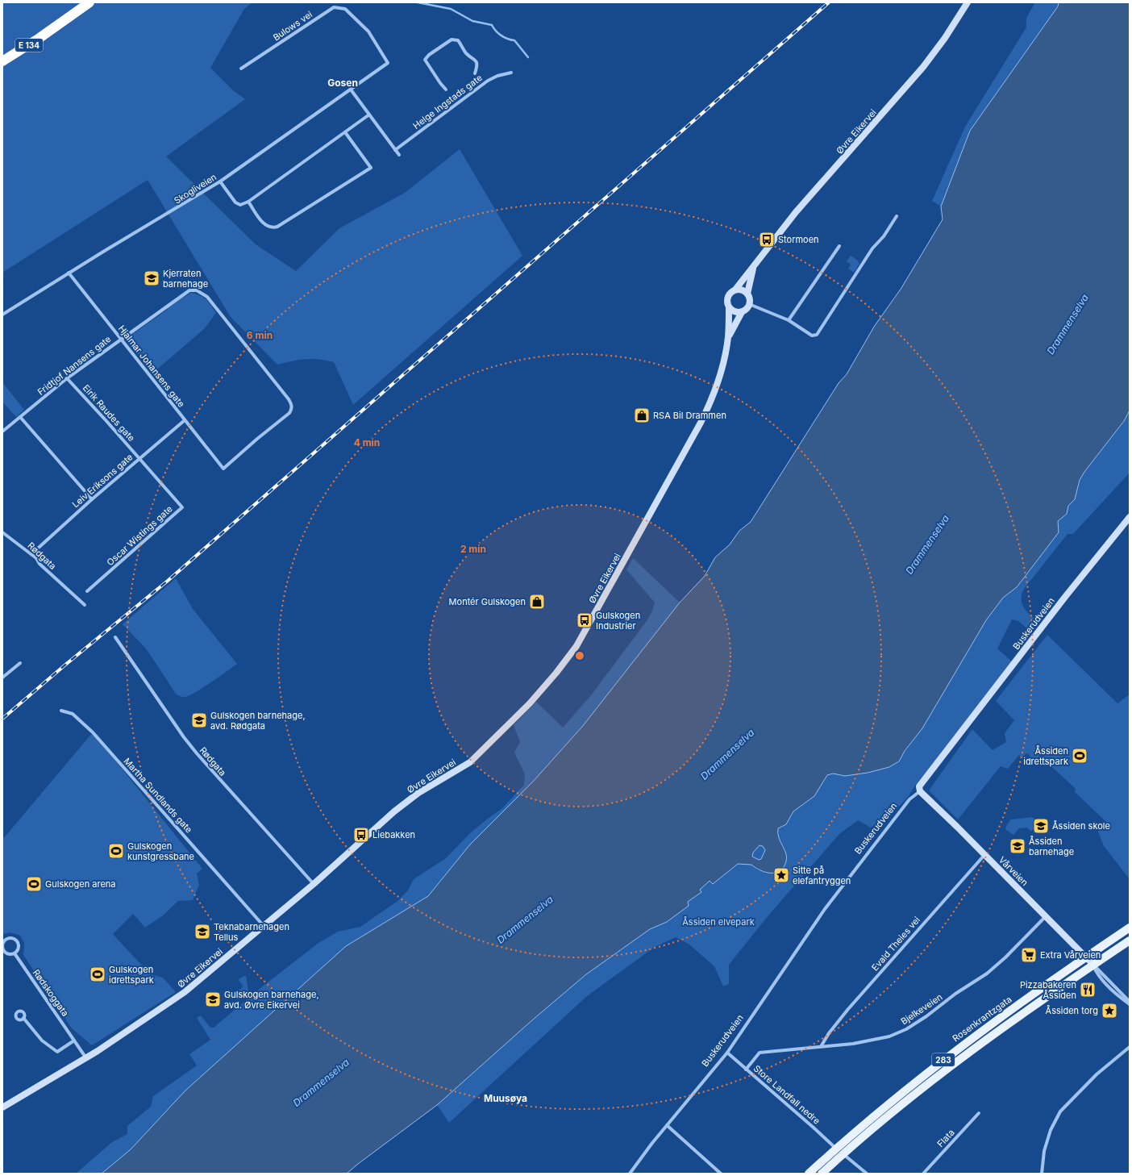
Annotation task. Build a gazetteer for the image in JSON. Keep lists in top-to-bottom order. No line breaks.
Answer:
{"streets":{"highway":["E 134"],"main road":["Øvre Eikervei","Buskerudveien","Vårveien","Rosenkrantzgata","283"],"street":["Bulows vei","Helge Ingstads gate","Skogliveien","Fridtjof Nansens gate","Hjalmar Johansens gate","Eirik Raudes gate","Leiv Eriksons gate","Oscar Wistings gate","Rødgata","Martha Sundlands gate","Evald Theies vei","Rødskoggata","Bjelkeveien","Store Landfall nedre","Flata"]},"crossings":[["Bulows vei","Skogliveien"],["Øvre Eikervei","Rødgata"],["Øvre Eikervei","Martha Sundlands gate"],["Øvre Eikervei","Rødskoggata"],["Skogliveien","Hjalmar Johansens gate"],["Fridtjof Nansens gate","Hjalmar Johansens gate"],["Fridtjof Nansens gate","Eirik Raudes gate"],["Hjalmar Johansens gate","Leiv Eriksons gate"],["Eirik Raudes gate","Leiv Eriksons gate"],["Eirik Raudes gate","Oscar Wistings gate"],["Leiv Eriksons gate","Oscar Wistings gate"],["Leiv Eriksons gate","Rødgata"],["Buskerudveien","Vårveien"],["Buskerudveien","Store Landfall nedre"],["Vårveien","Evald Theies vei"],["Vårveien","Bjelkeveien"],["Vårveien","Rosenkrantzgata"],["Vårveien","283"],["Evald Theies vei","Bjelkeveien"],["Bjelkeveien","Store Landfall nedre"],["Rosenkrantzgata","Store Landfall nedre"]],"districts":["Gosen","Muusøya"],"water":["Drammenselva"],"parks":["Åssiden elvepark"],"places":{"bus stop":["Stormoen","Gulskogen Industrier","Liebakken"],"school or university":["Kjerraten barnehage","Gulskogen barnehage, avd. Rødgata","Åssiden skole","Åssiden barnehage","Teknabarnehagen Tellus","Gulskogen barnehage, avd. Øvre Eikervei"],"shop":["RSA Bil Drammen","Montér Gulskogen"],"sports":["Åssiden idrettspark","Gulskogen kunstgressbane","Gulskogen arena","Gulskogen idrettspark"],"place":["Sitte på elefantryggen","Åssiden torg"],"supermarket":["Extra Vårveien"],"restaurant":["Pizzabakeren Åssiden"]},"rings":["6 min","4 min","2 min"]}
